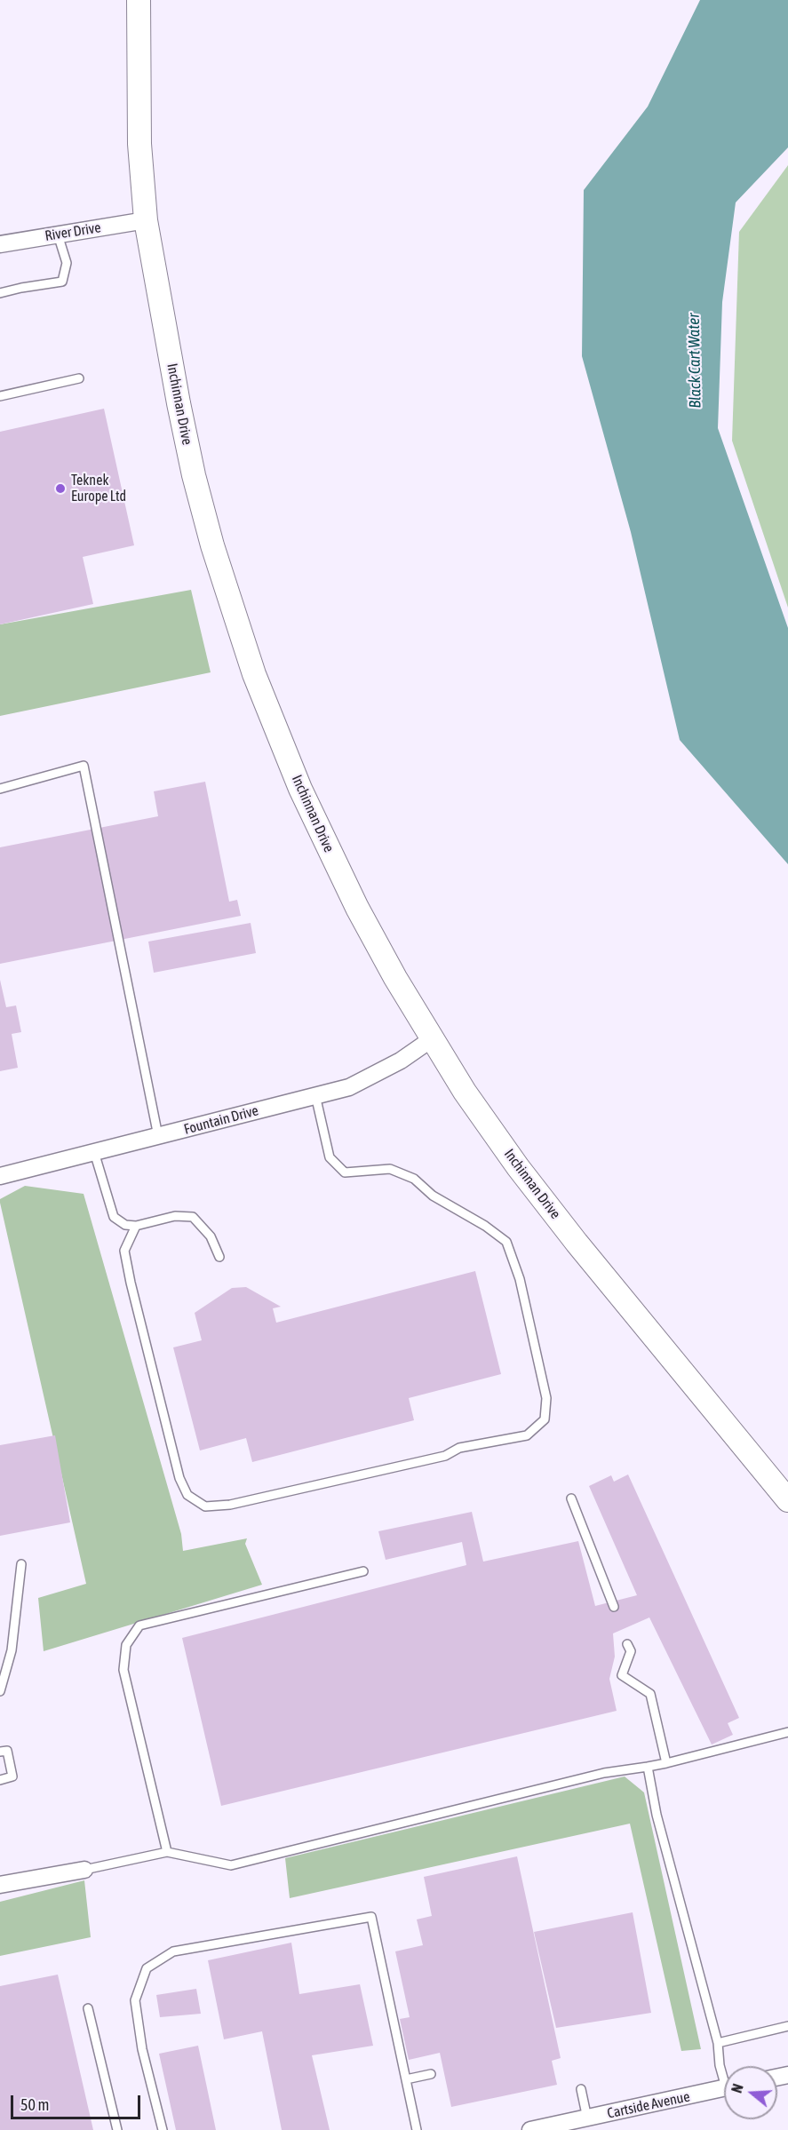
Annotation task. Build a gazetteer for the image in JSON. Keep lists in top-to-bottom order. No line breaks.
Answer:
{"streets":{"street":["River Drive","Inchinnan Drive","Fountain Drive","Cartside Avenue"]},"crossings":[["River Drive","Inchinnan Drive"],["Inchinnan Drive","Fountain Drive"]],"water":["Black Cart Water"],"places":["Teknek Europe Ltd"],"scale_bar":"50 m","north":"left"}
